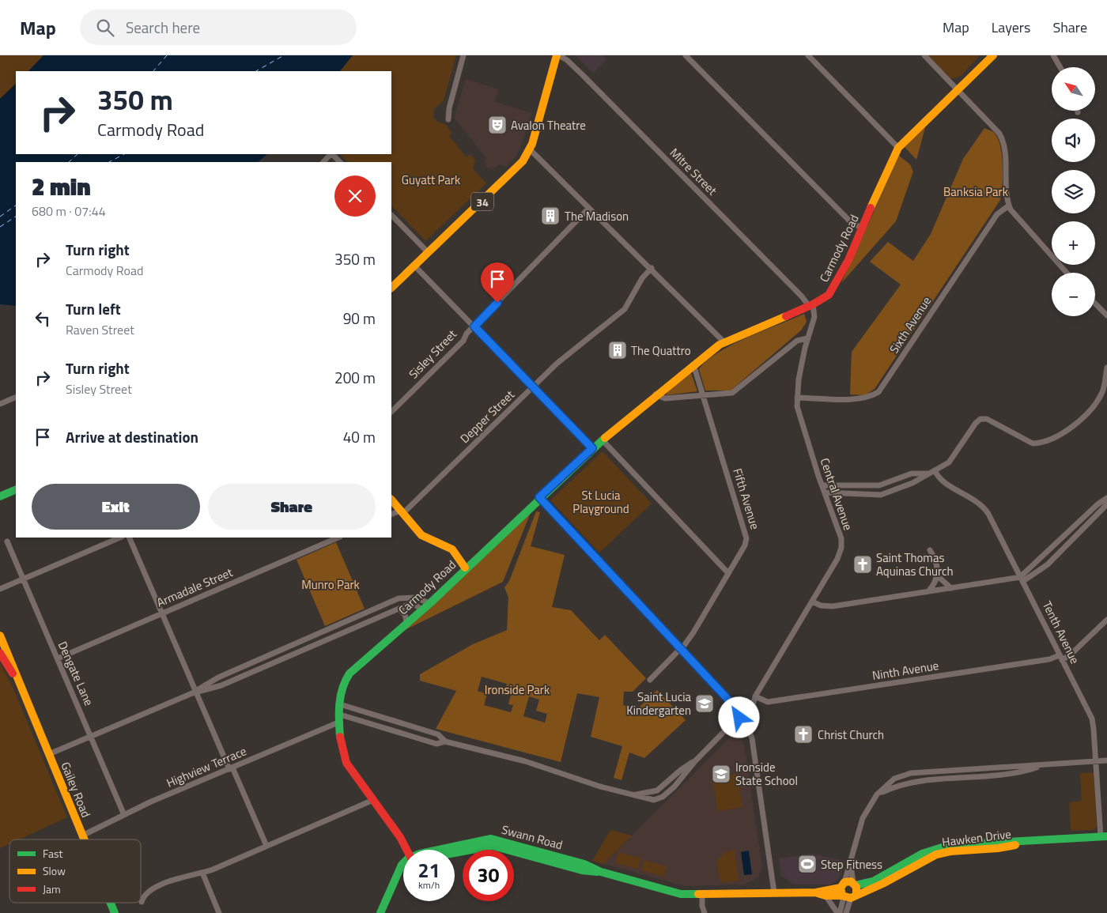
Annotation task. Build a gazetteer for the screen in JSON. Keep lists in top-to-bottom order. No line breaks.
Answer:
{"streets":{"main road":["34","Carmody Road","Gailey Road","Swann Road","Hawken Drive"],"street":["Mitre Street","Sixth Avenue","Sisley Street","Depper Street","Central Avenue","Fifth Avenue","Armadale Street","Tenth Avenue","Ninth Avenue","Dengate Lane","Highview Terrace"]},"crossings":[["Mitre Street","34"],["Mitre Street","Carmody Road"],["Mitre Street","Central Avenue"],["Carmody Road","Central Avenue"],["Carmody Road","Fifth Avenue"],["Carmody Road","Highview Terrace"],["Sixth Avenue","Central Avenue"],["Central Avenue","Ninth Avenue"],["Central Avenue","Hawken Drive"],["Armadale Street","Dengate Lane"],["Tenth Avenue","Ninth Avenue"],["Tenth Avenue","Hawken Drive"],["Dengate Lane","Highview Terrace"],["Highview Terrace","Gailey Road"],["Swann Road","Hawken Drive"]],"parks":["Guyatt Park","Banksia Park","St Lucia Playground","Munro Park","Ironside Park"],"places":{"theatre":["Avalon Theatre"],"building":["The Madison","The Quattro"],"church":["Saint Thomas Aquinas Church","Christ Church"],"school or university":["Saint Lucia Kindergarten","Ironside State School"],"sports":["Step Fitness"]},"legend":["Fast","Slow","Jam"],"north":"top left","page":{"header":"Map","search":"Search here","nav":["Map","Layers","Share"],"map_buttons":["+","−"],"turn":["350 m","Carmody Road"],"heading":["2 min","680 m · 07:44"],"list":[{"name":"Turn right","note":"Carmody Road","value":"350 m"},{"name":"Turn left","note":"Raven Street","value":"90 m"},{"name":"Turn right","note":"Sisley Street","value":"200 m"},{"name":"Arrive at destination","value":"40 m"}],"buttons":["Exit","Share"],"speed":"21 km/h","limit":"30"}}
